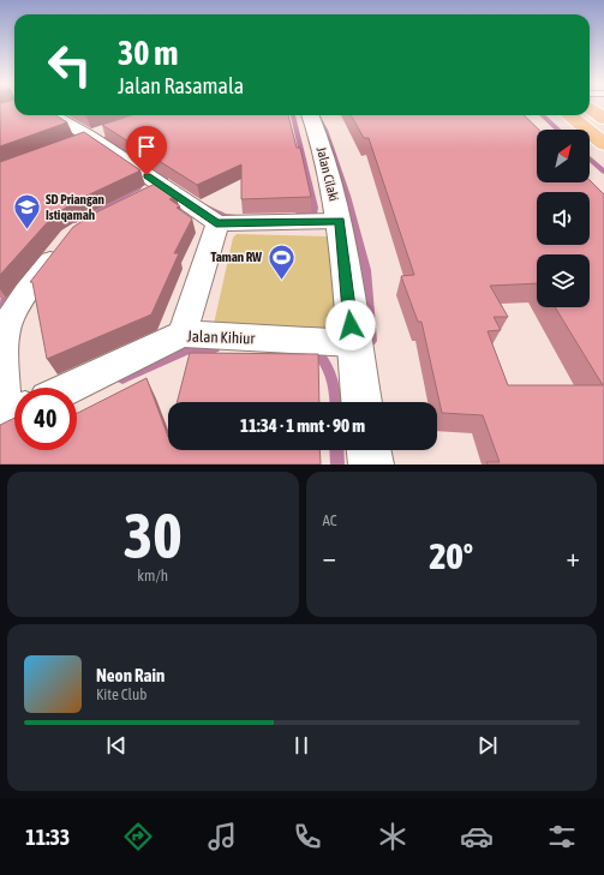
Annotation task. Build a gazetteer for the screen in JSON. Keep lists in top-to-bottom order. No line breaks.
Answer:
{"streets":{"street":["Jalan Cilaki","Jalan Kihiur"]},"crossings":[["Jalan Cilaki","Jalan Kihiur"]],"places":{"school or university":["SD Priangan Istiqamah"],"sports":["Taman RW"]},"north":"top right","page":{"turn":["30 m","Jalan Rasamala"],"limit":"40","trip":"11:34 · 1 mnt · 90 m","tile":[["30","km/h"],"AC"],"heat":["−","20°","+"],"song":["Neon Rain","Kite Club"],"tabs":"11:33"}}
